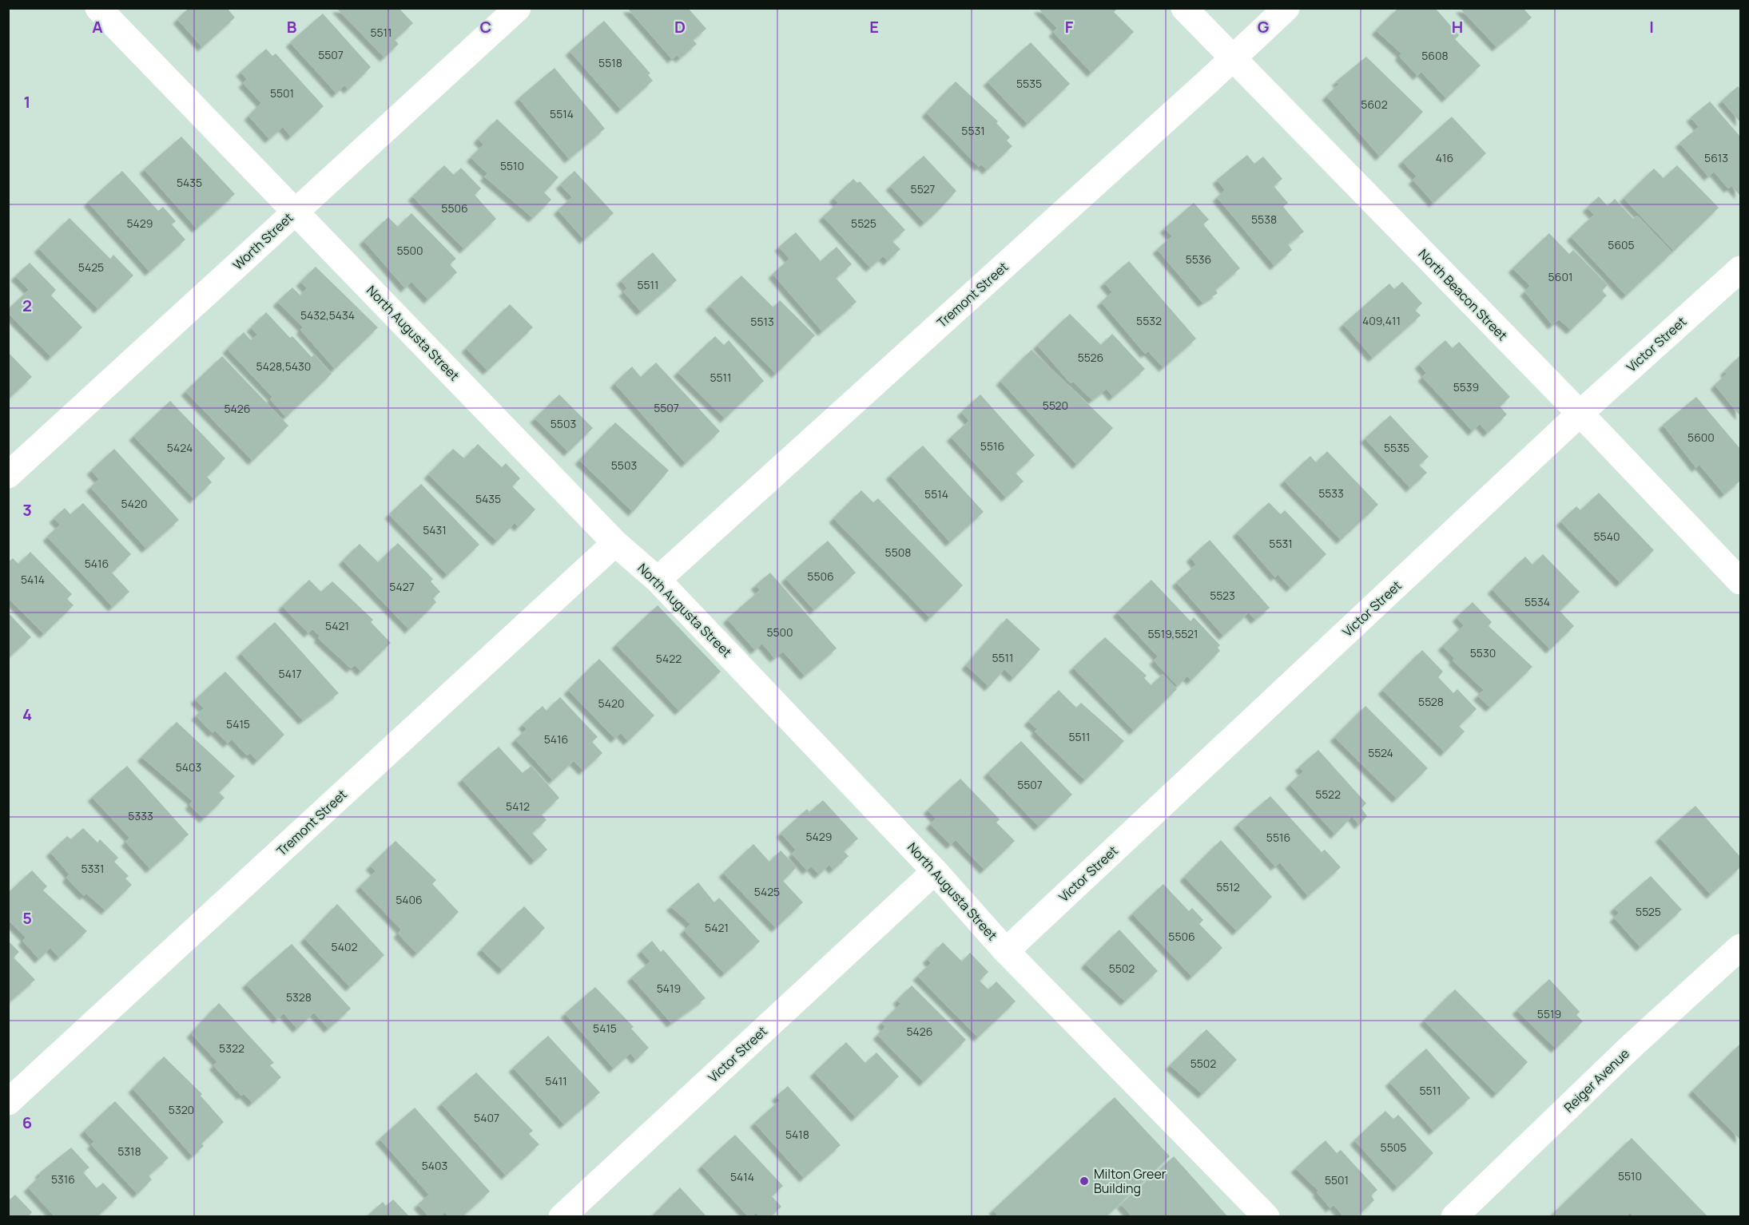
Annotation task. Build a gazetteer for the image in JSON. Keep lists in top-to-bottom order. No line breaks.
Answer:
{"streets":{"street":["Worth Street","Tremont Street","North Beacon Street","North Augusta Street","Victor Street","Reiger Avenue"]},"crossings":[["Worth Street","North Augusta Street"],["Tremont Street","North Beacon Street"],["Tremont Street","North Augusta Street"],["North Beacon Street","Victor Street"],["North Augusta Street","Victor Street"]],"places":["Milton Greer Building"],"house_numbers":["5511","5507","5608","5518","5535","5501","5602","5514","5531","416","5613","5510","5435","5527","5506","5538","5429","5525","5605","5500","5536","5425","5601","5511","5432,5434","5532","409,411","5513","5526","5428,5430","5511","5539","5520","5507","5426","5503","5600","5516","5424","5535","5503","5533","5514","5435","5420","5431","5540","5531","5508","5416","5506","5414","5427","5523","5534","5421","5500","5519,5521","5530","5511","5422","5417","5528","5420","5415","5511","5416","5524","5403","5507","5522","5412","5333","5429","5516","5331","5512","5425","5406","5525","5421","5506","5402","5502","5419","5328","5519","5415","5426","5322","5502","5411","5511","5320","5407","5418","5505","5318","5403","5510","5414","5316","5501"],"grid":{"columns":["A","B","C","D","E","F","G","H","I"],"rows":["1","2","3","4","5","6"]}}
